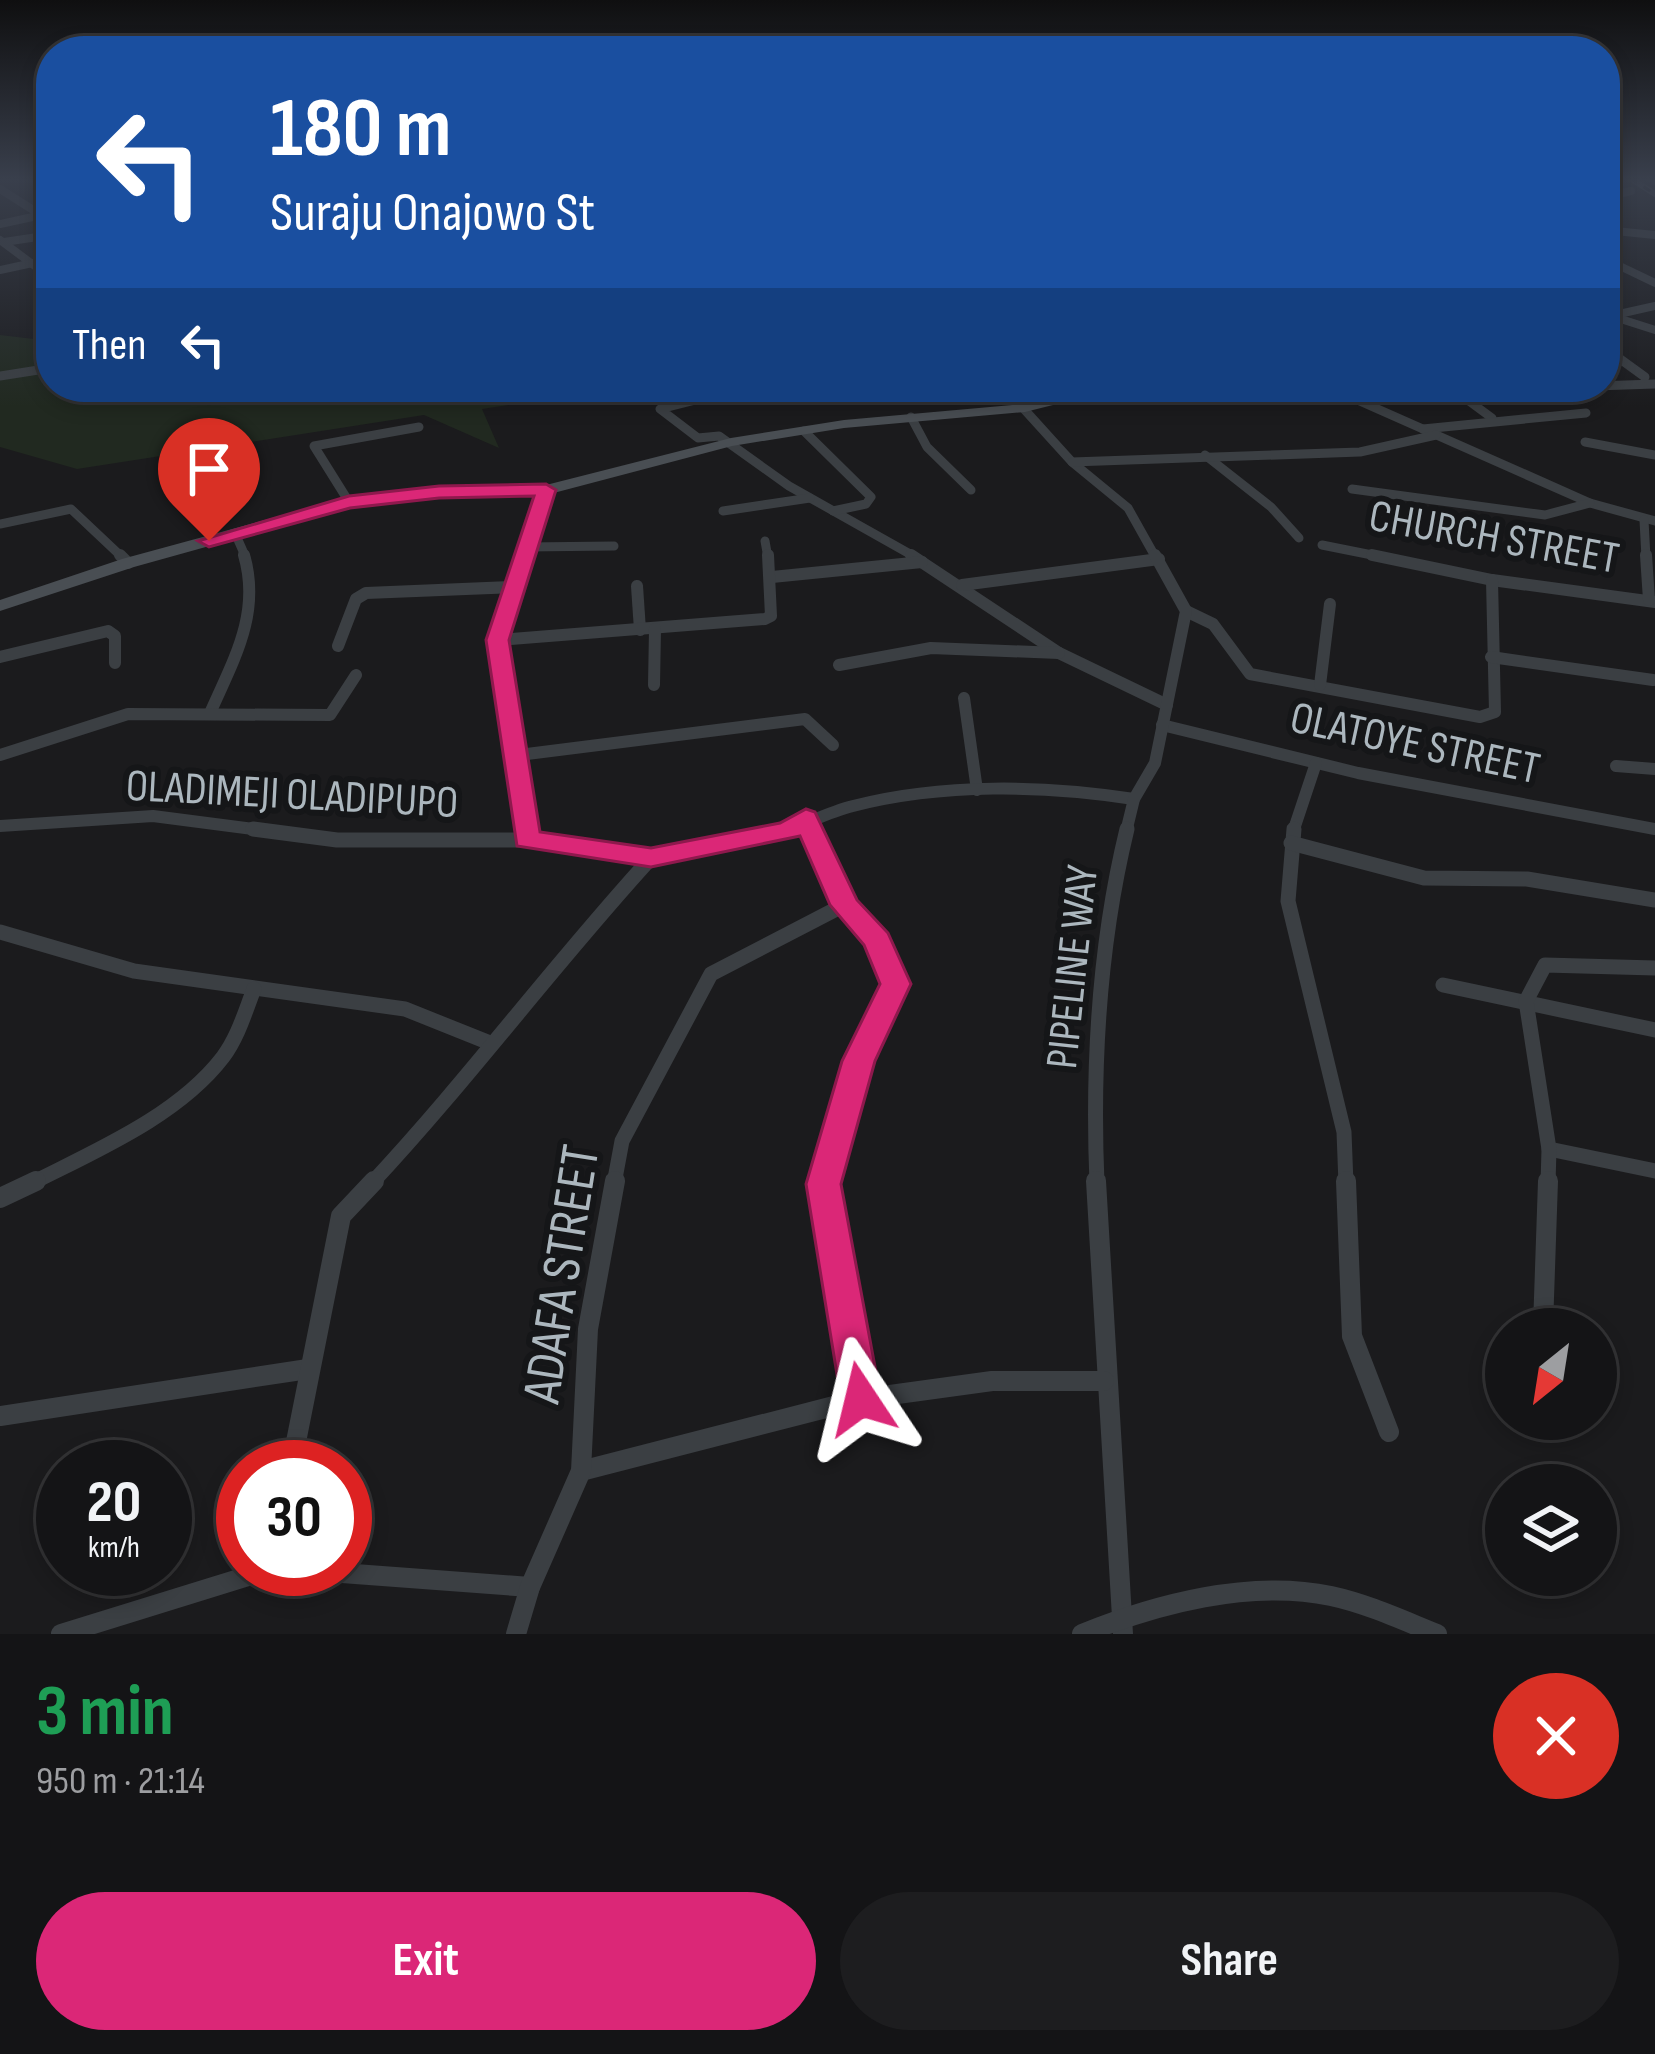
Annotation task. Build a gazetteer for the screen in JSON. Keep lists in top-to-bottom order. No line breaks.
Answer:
{"streets":{"street":["CHURCH STREET","OLATOYE STREET","OLADIMEJI OLADIPUPO","PIPELINE WAY","ADAFA STREET"]},"crossings":[["OLATOYE STREET","PIPELINE WAY"],["OLADIMEJI OLADIPUPO","PIPELINE WAY"]],"north":"bottom left","page":{"turn":["180 m","Suraju Onajowo St"],"then":"Then","speed":"20 km/h","limit":"30","heading":["3 min","950 m · 21:14"],"buttons":["Exit","Share"]}}
